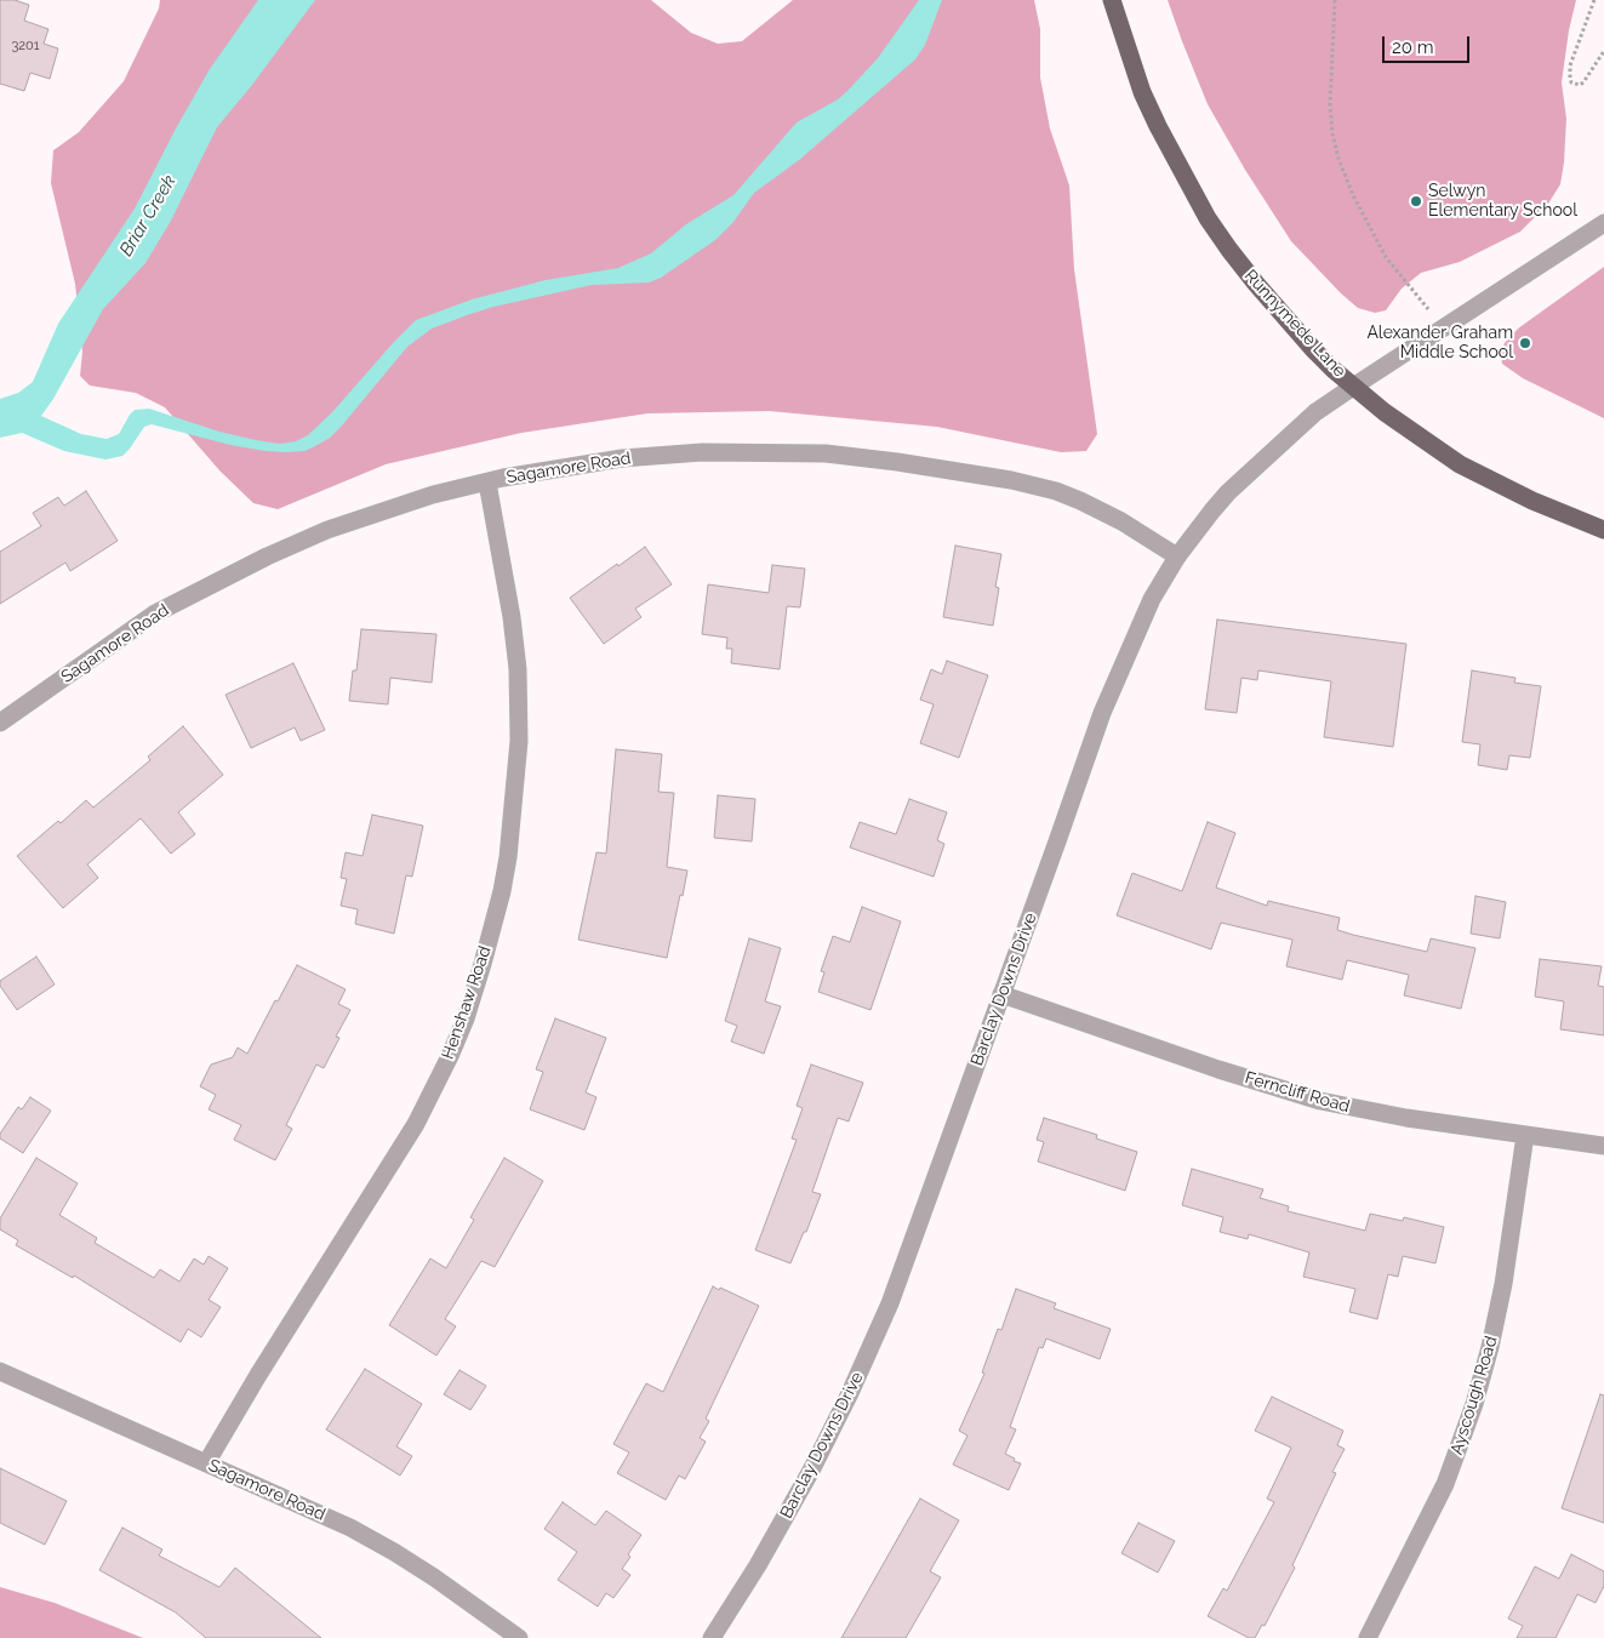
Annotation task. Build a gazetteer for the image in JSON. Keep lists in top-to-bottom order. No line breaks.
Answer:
{"streets":{"main road":["Runnymede Lane"],"street":["Sagamore Road","Barclay Downs Drive","Henshaw Road","Ferncliff Road","Ayscough Road"]},"crossings":[["Runnymede Lane","Barclay Downs Drive"],["Sagamore Road","Barclay Downs Drive"],["Sagamore Road","Henshaw Road"],["Barclay Downs Drive","Ferncliff Road"],["Ferncliff Road","Ayscough Road"]],"water":["Briar Creek"],"places":["Selwyn Elementary School","Alexander Graham Middle School"],"house_numbers":["3201"],"scale_bar":"20 m"}
